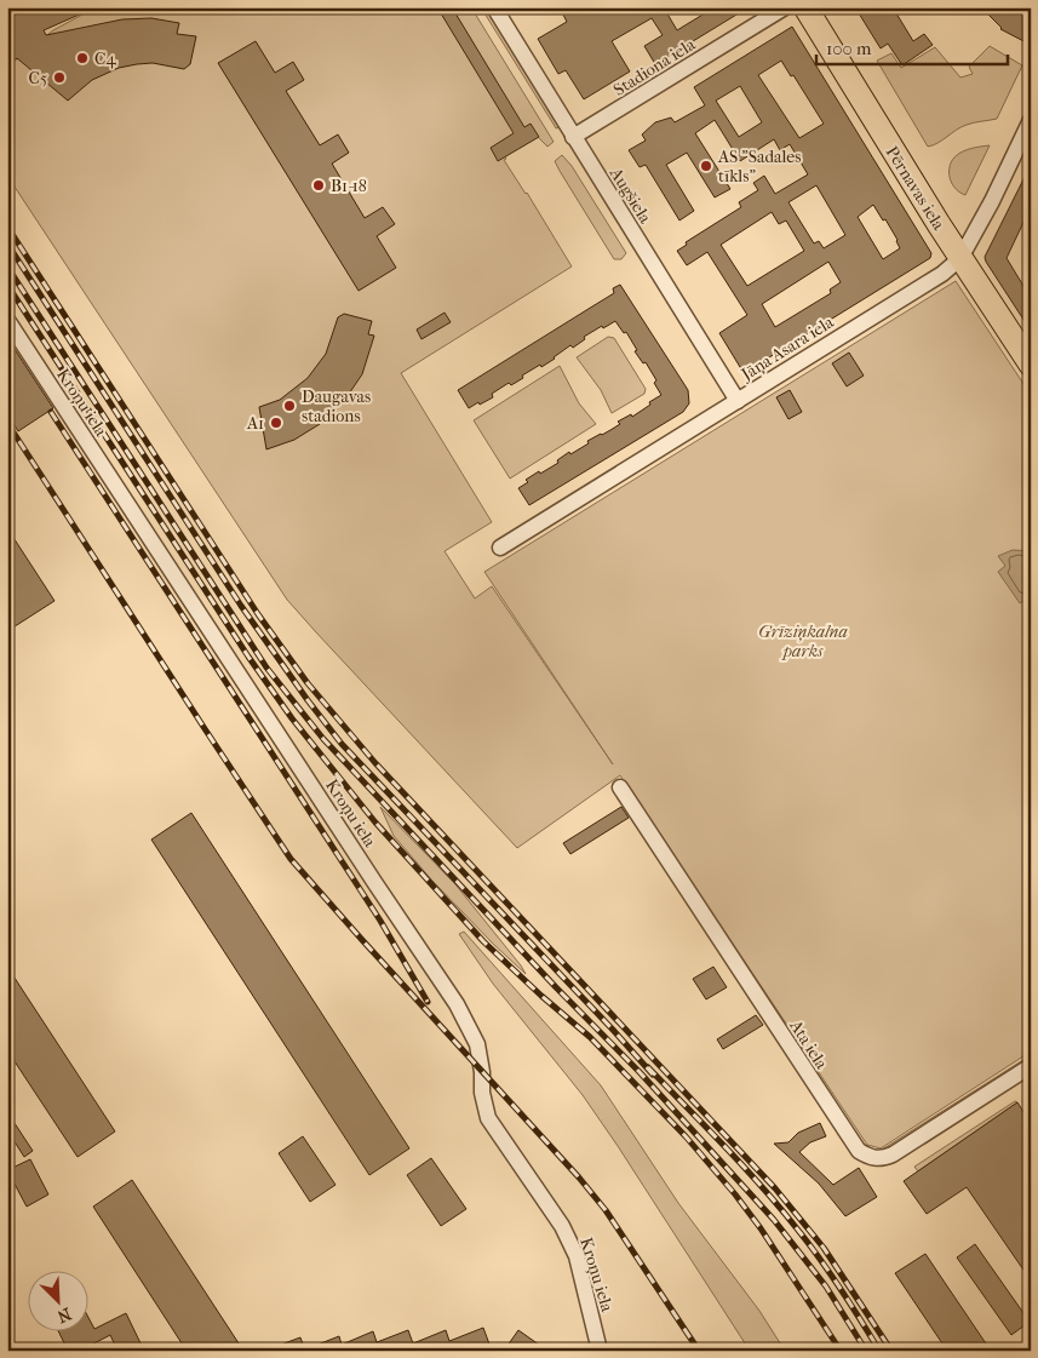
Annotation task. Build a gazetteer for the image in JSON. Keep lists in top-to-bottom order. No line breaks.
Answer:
{"streets":{"main road":["Pērnavas iela"],"street":["Stadiona iela","Augšiela","Jāņa Asara iela","Kroņu iela","Ata iela"]},"crossings":[["Stadiona iela","Augšiela"],["Pērnavas iela","Jāņa Asara iela"],["Augšiela","Jāņa Asara iela"]],"parks":["Grīziņkalna parks"],"places":["C4","C5","AS \"Sadales tīkls\"","B1-18","Daugavas stadions","A1"],"scale_bar":"100 m","north":"bottom right"}
